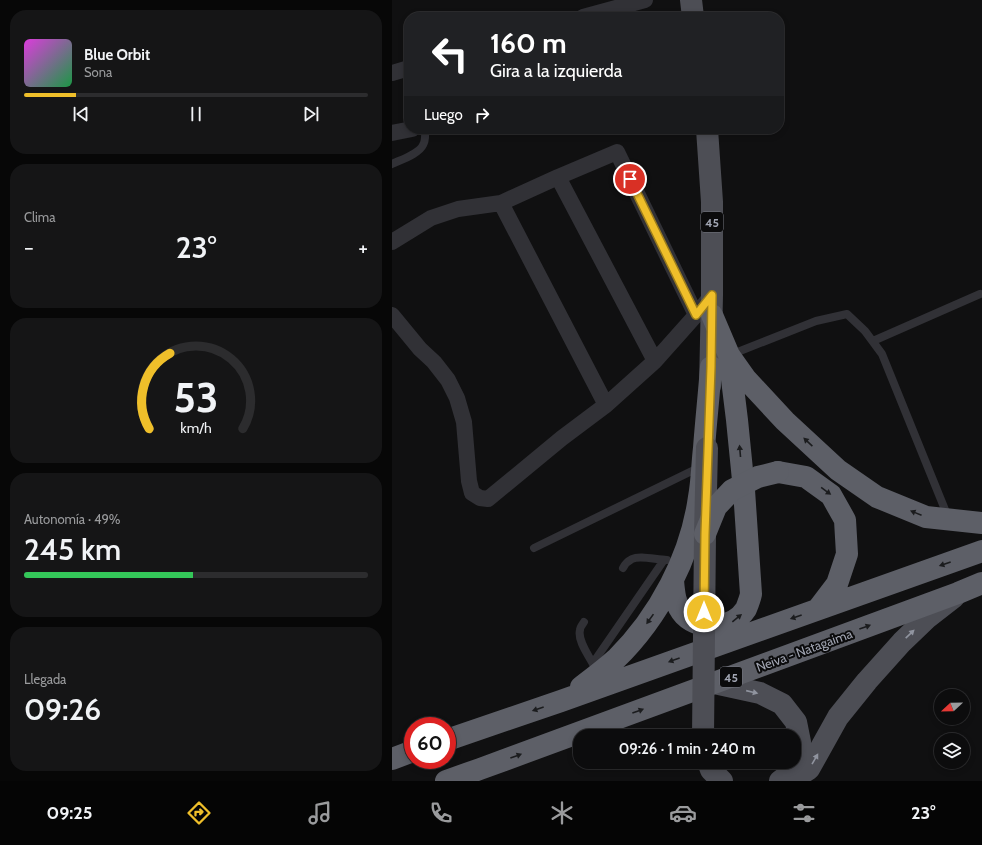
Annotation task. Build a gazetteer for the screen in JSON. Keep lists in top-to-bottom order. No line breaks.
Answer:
{"streets":{"highway":["45","Neiva - Natagaima"]},"crossings":[["45","Neiva - Natagaima"]],"north":"left","page":{"turn":["160 m","Gira a la izquierda"],"song":["Blue Orbit","Sona"],"then":"Luego","tile":["Clima",["Autonomía · 49%","245 km"],["Llegada","09:26"]],"heat":["−","23°","+"],"limit":"60","trip":"09:26 · 1 min · 240 m","tabs":["09:25","23°"],"gauge":["53","km/h"]}}
